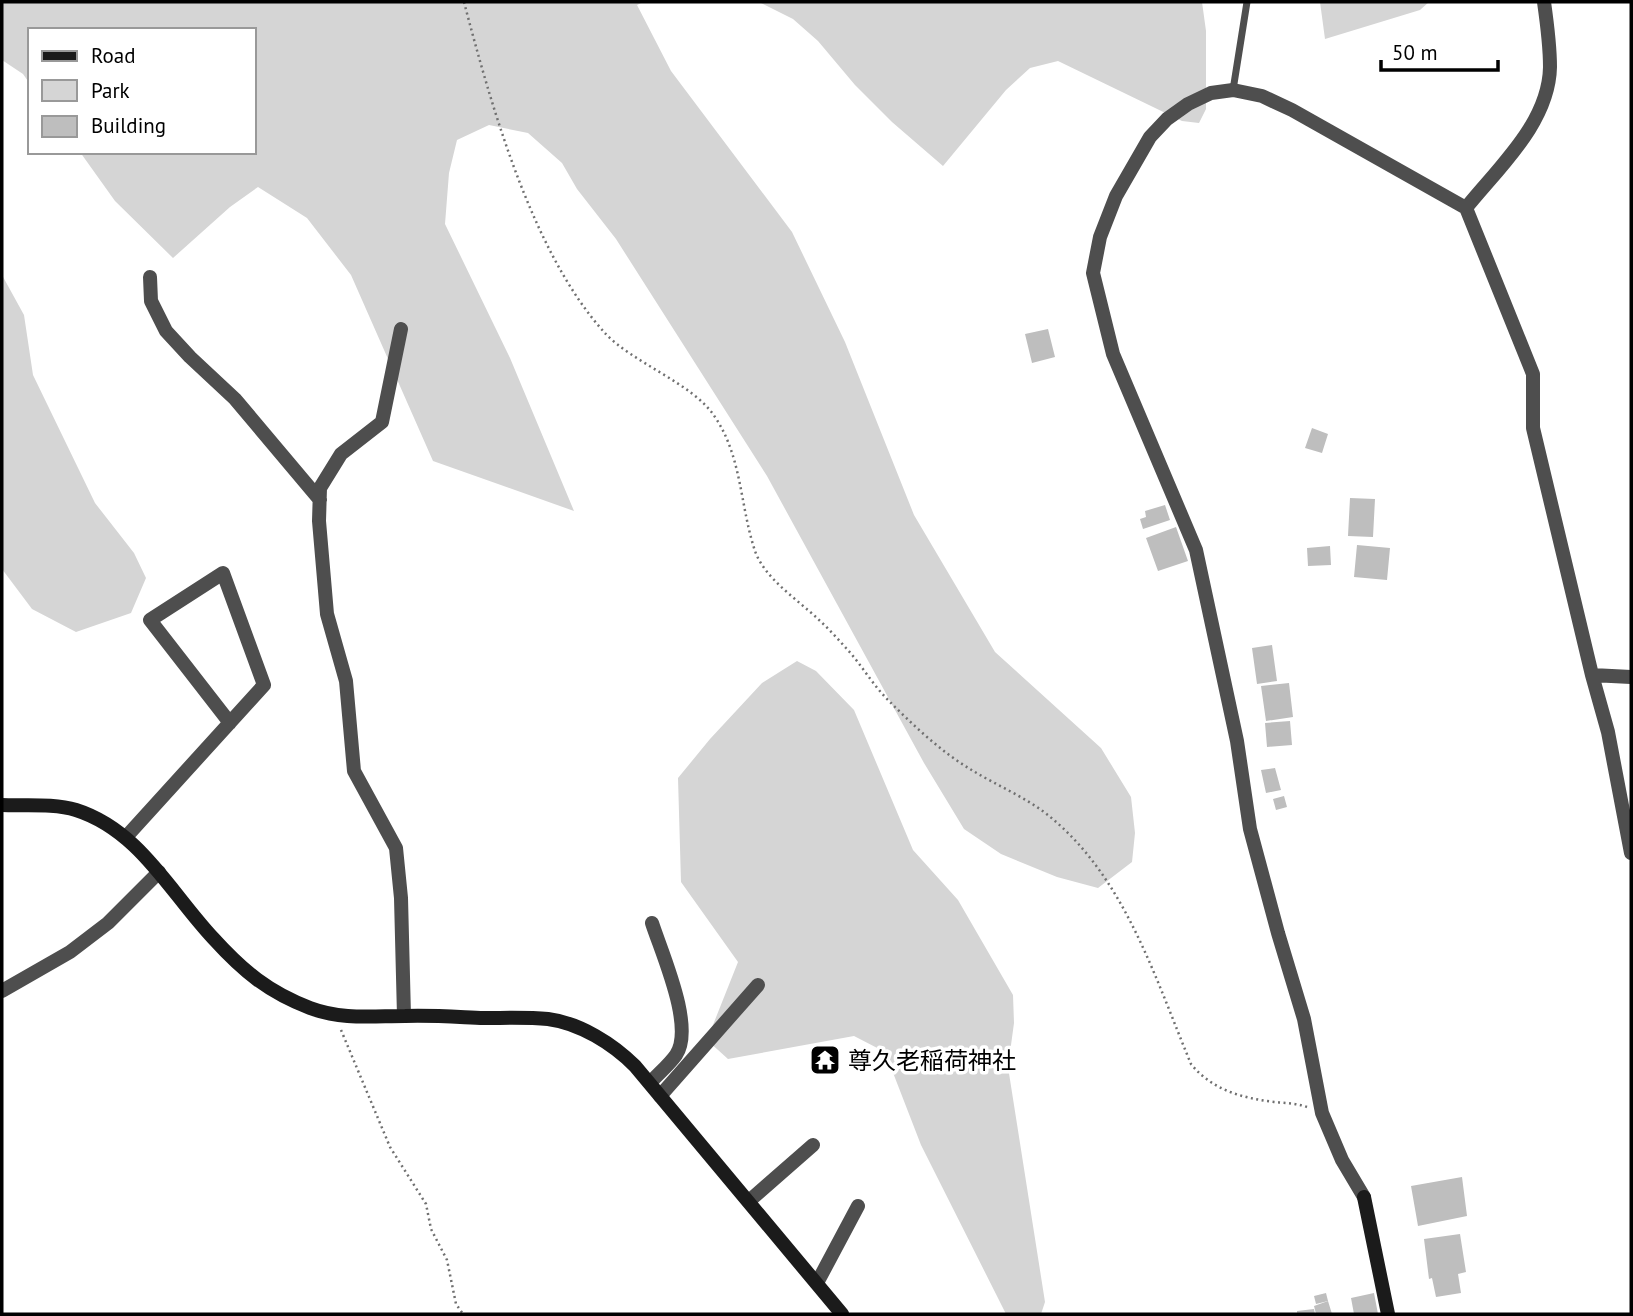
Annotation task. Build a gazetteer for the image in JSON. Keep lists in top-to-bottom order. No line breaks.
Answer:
{"places":{"temple":["尊久老稲荷神社"]},"legend":["Road","Park","Building"],"scale_bar":"50 m"}
